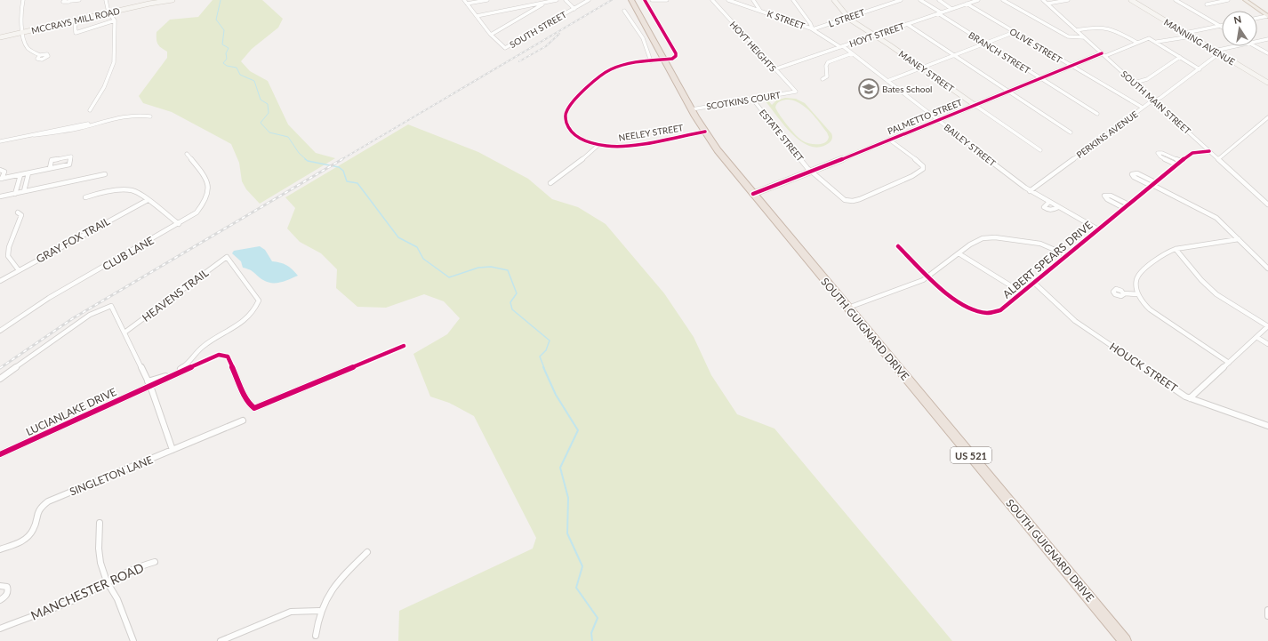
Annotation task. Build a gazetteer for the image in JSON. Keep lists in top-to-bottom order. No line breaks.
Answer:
{"streets":{"highway":["SOUTH GUIGNARD DRIVE","US 521"],"street":["L STREET","K STREET","MCCRAYS MILL ROAD","SOUTH STREET","HOYT STREET","MANNING AVENUE","OLIVE STREET","HOYT HEIGHTS","BRANCH STREET","MANEY STREET","SCOTKINS COURT","SOUTH MAIN STREET","PALMETTO STREET","NEELEY STREET","PERKINS AVENUE","ESTATE STREET","BAILEY STREET","GRAY FOX TRAIL","CLUB LANE","ALBERT SPEARS DRIVE","HEAVENS TRAIL","HOUCK STREET","LUCIANLAKE DRIVE","SINGLETON LANE","MANCHESTER ROAD"]},"crossings":[["L STREET","K STREET"],["L STREET","MANEY STREET"],["K STREET","HOYT STREET"],["K STREET","BAILEY STREET"],["HOYT STREET","OLIVE STREET"],["HOYT STREET","HOYT HEIGHTS"],["HOYT STREET","BRANCH STREET"],["HOYT STREET","MANEY STREET"],["HOYT STREET","BAILEY STREET"],["MANNING AVENUE","PERKINS AVENUE"],["OLIVE STREET","PALMETTO STREET"],["OLIVE STREET","PERKINS AVENUE"],["HOYT HEIGHTS","SCOTKINS COURT"],["BRANCH STREET","PALMETTO STREET"],["MANEY STREET","PALMETTO STREET"],["SCOTKINS COURT","ESTATE STREET"],["SCOTKINS COURT","SOUTH GUIGNARD DRIVE"],["SOUTH MAIN STREET","PALMETTO STREET"],["SOUTH MAIN STREET","PERKINS AVENUE"],["SOUTH MAIN STREET","ALBERT SPEARS DRIVE"],["PALMETTO STREET","ESTATE STREET"],["PALMETTO STREET","BAILEY STREET"],["PALMETTO STREET","SOUTH GUIGNARD DRIVE"],["NEELEY STREET","SOUTH GUIGNARD DRIVE"],["PERKINS AVENUE","BAILEY STREET"],["BAILEY STREET","ALBERT SPEARS DRIVE"],["ALBERT SPEARS DRIVE","HOUCK STREET"],["HEAVENS TRAIL","LUCIANLAKE DRIVE"]],"places":{"school or university":["Bates School"]},"north":"top"}
